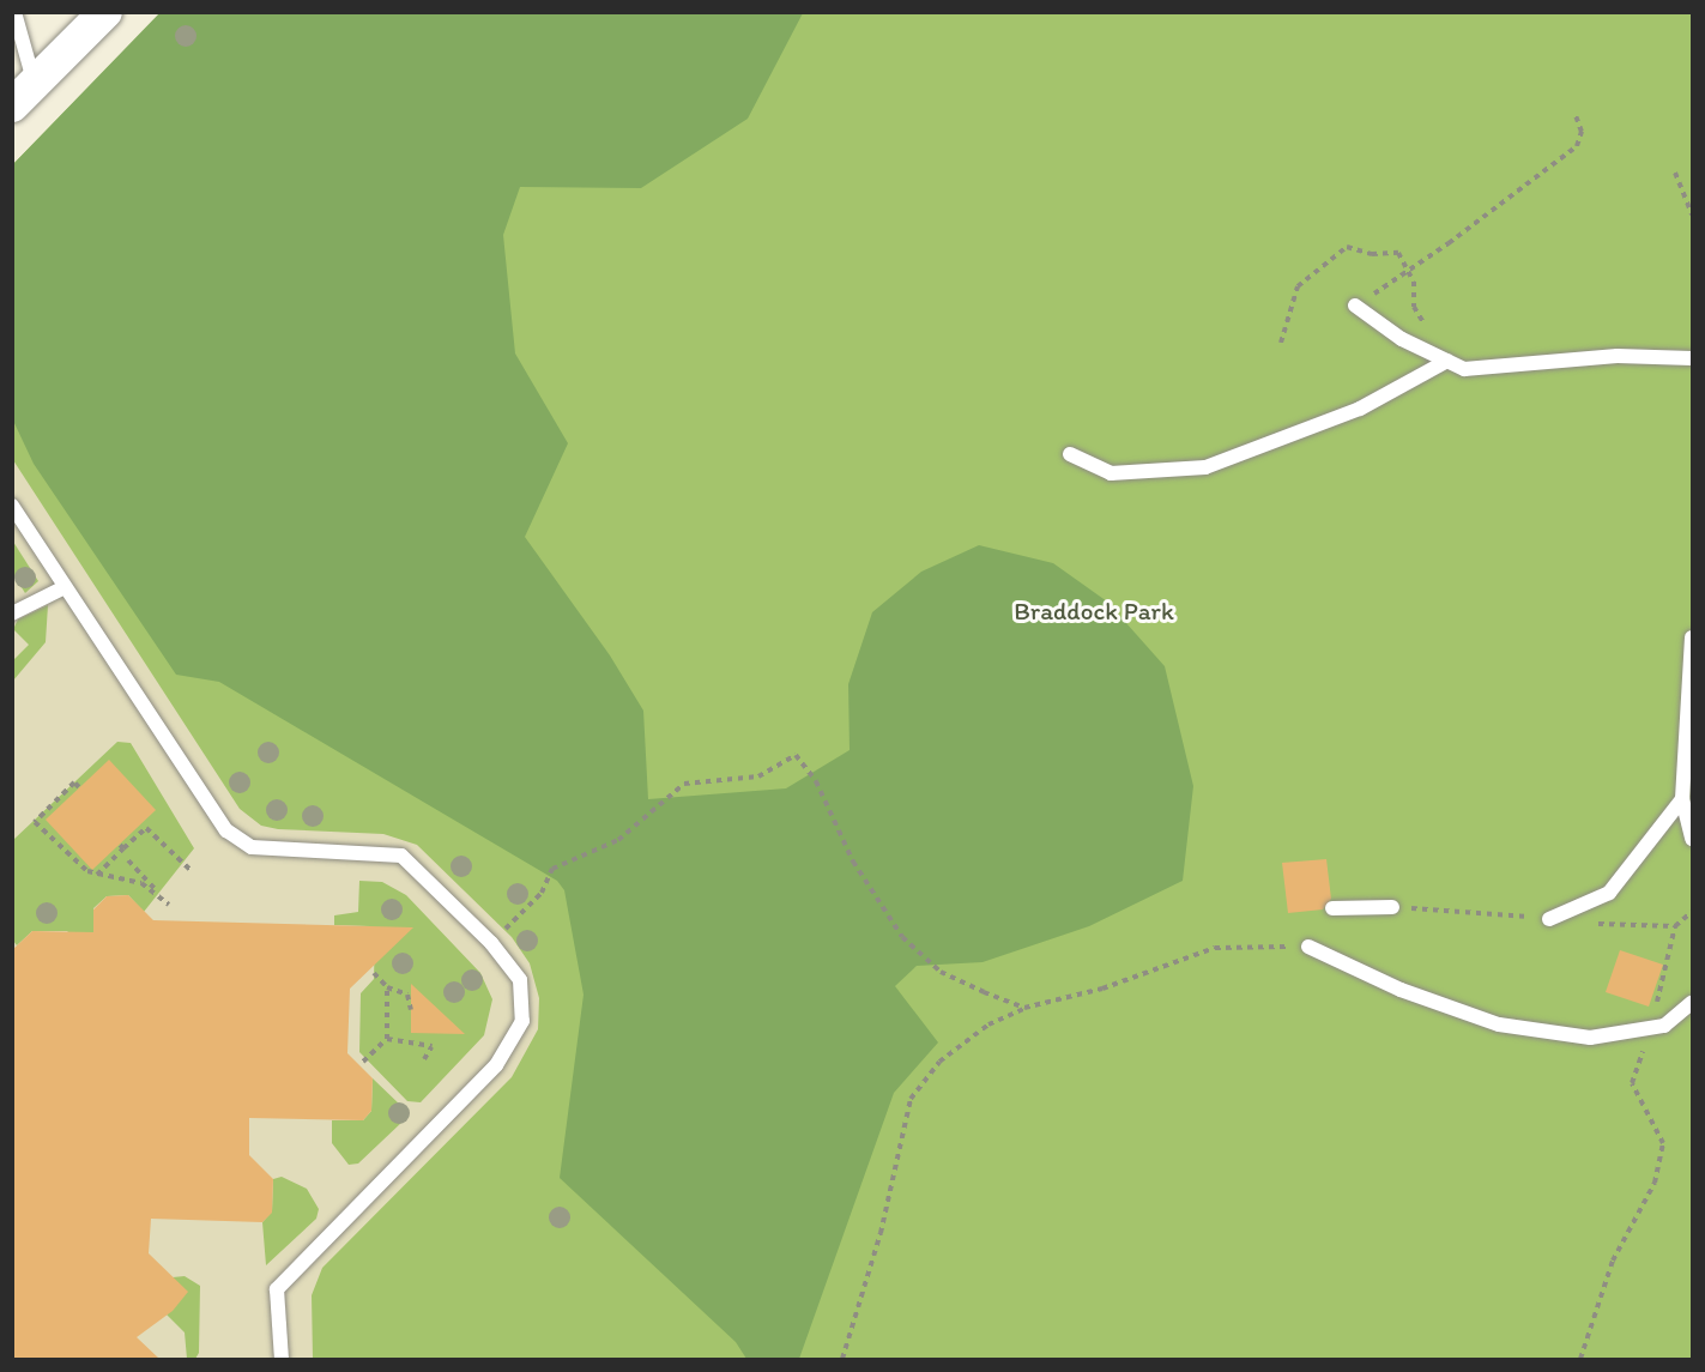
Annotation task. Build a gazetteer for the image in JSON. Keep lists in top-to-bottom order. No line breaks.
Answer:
{"parks":["Braddock Park"]}
